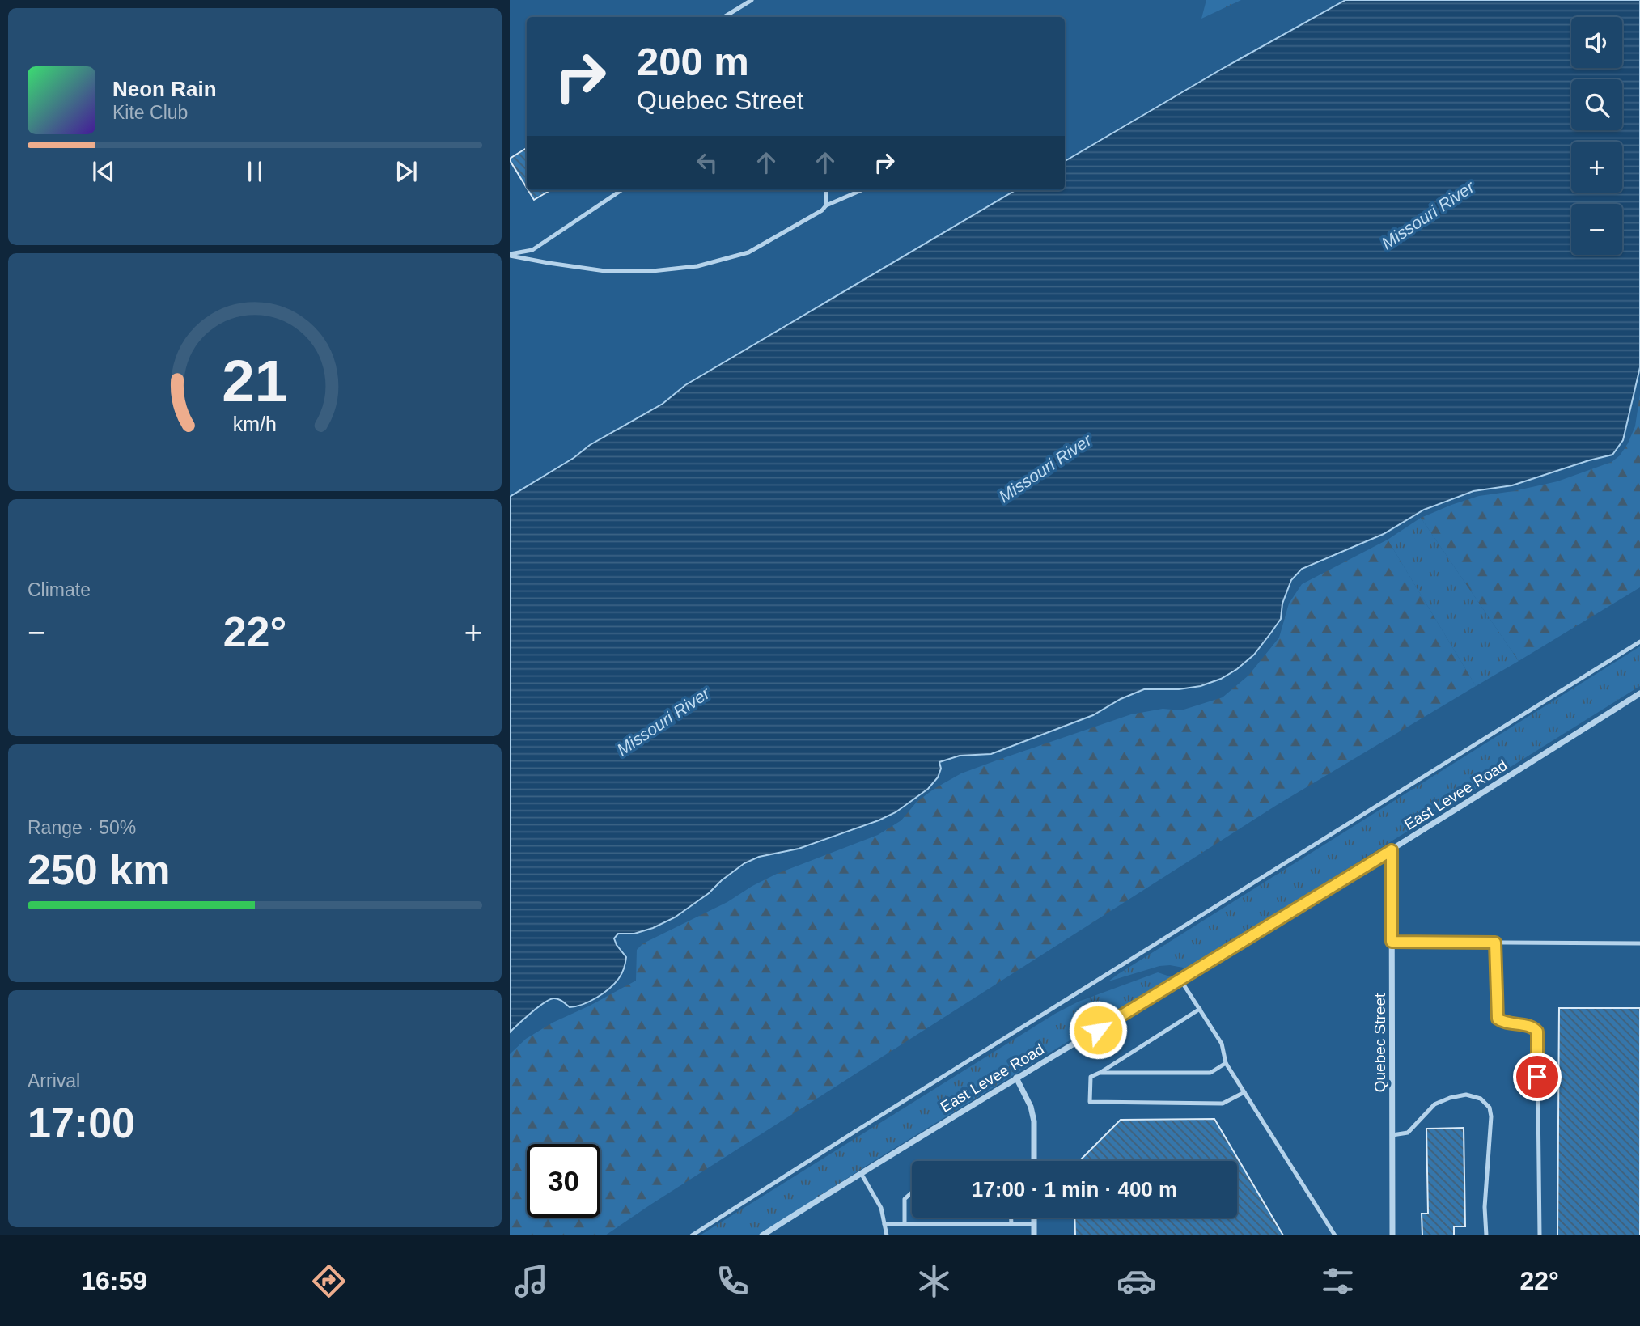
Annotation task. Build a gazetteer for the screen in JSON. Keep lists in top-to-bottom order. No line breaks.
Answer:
{"streets":{"street":["East Levee Road","Quebec Street"]},"crossings":[["East Levee Road","Quebec Street"]],"water":["Missouri River"],"page":{"map_buttons":["+","−"],"turn":["200 m","Quebec Street"],"song":["Neon Rain","Kite Club"],"tile":["Climate",["Range · 50%","250 km"],["Arrival","17:00"]],"heat":["−","22°","+"],"limit":"30","trip":"17:00 · 1 min · 400 m","tabs":["16:59","22°"],"gauge":["21","km/h"]}}
